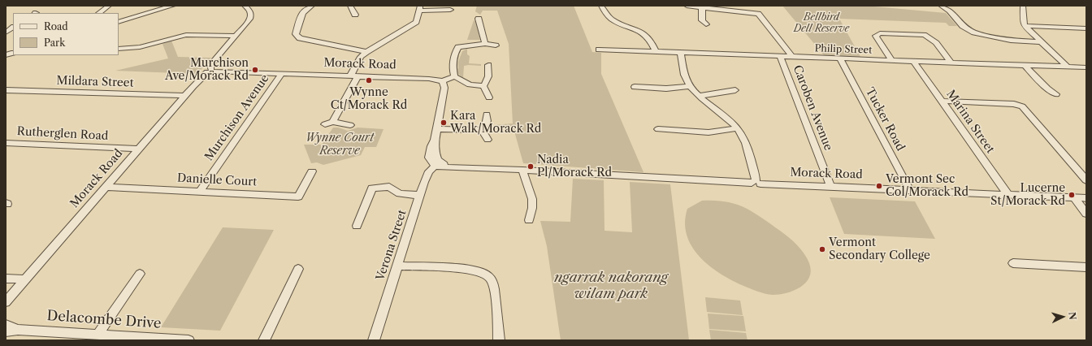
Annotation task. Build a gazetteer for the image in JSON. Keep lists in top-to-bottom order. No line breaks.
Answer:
{"streets":{"street":["Philip Street","Morack Road","Mildara Street","Caroben Avenue","Murchison Avenue","Tucker Road","Marina Street","Rutherglen Road","Danielle Court","Verona Street","Delacombe Drive"]},"crossings":[["Philip Street","Caroben Avenue"],["Philip Street","Tucker Road"],["Philip Street","Marina Street"],["Morack Road","Mildara Street"],["Morack Road","Caroben Avenue"],["Morack Road","Murchison Avenue"],["Morack Road","Tucker Road"],["Morack Road","Marina Street"],["Morack Road","Rutherglen Road"],["Morack Road","Danielle Court"],["Morack Road","Verona Street"],["Murchison Avenue","Danielle Court"]],"parks":["Bellbird Dell Reserve","Wynne Court Reserve","ngarrak nakorang wilam park"],"places":["Murchison Ave/Morack Rd","Wynne Ct/Morack Rd","Kara Walk/Morack Rd","Nadia Pl/Morack Rd","Vermont Sec Col/Morack Rd","Lucerne St/Morack Rd","Vermont Secondary College"],"legend":["Road","Park"],"north":"right"}
